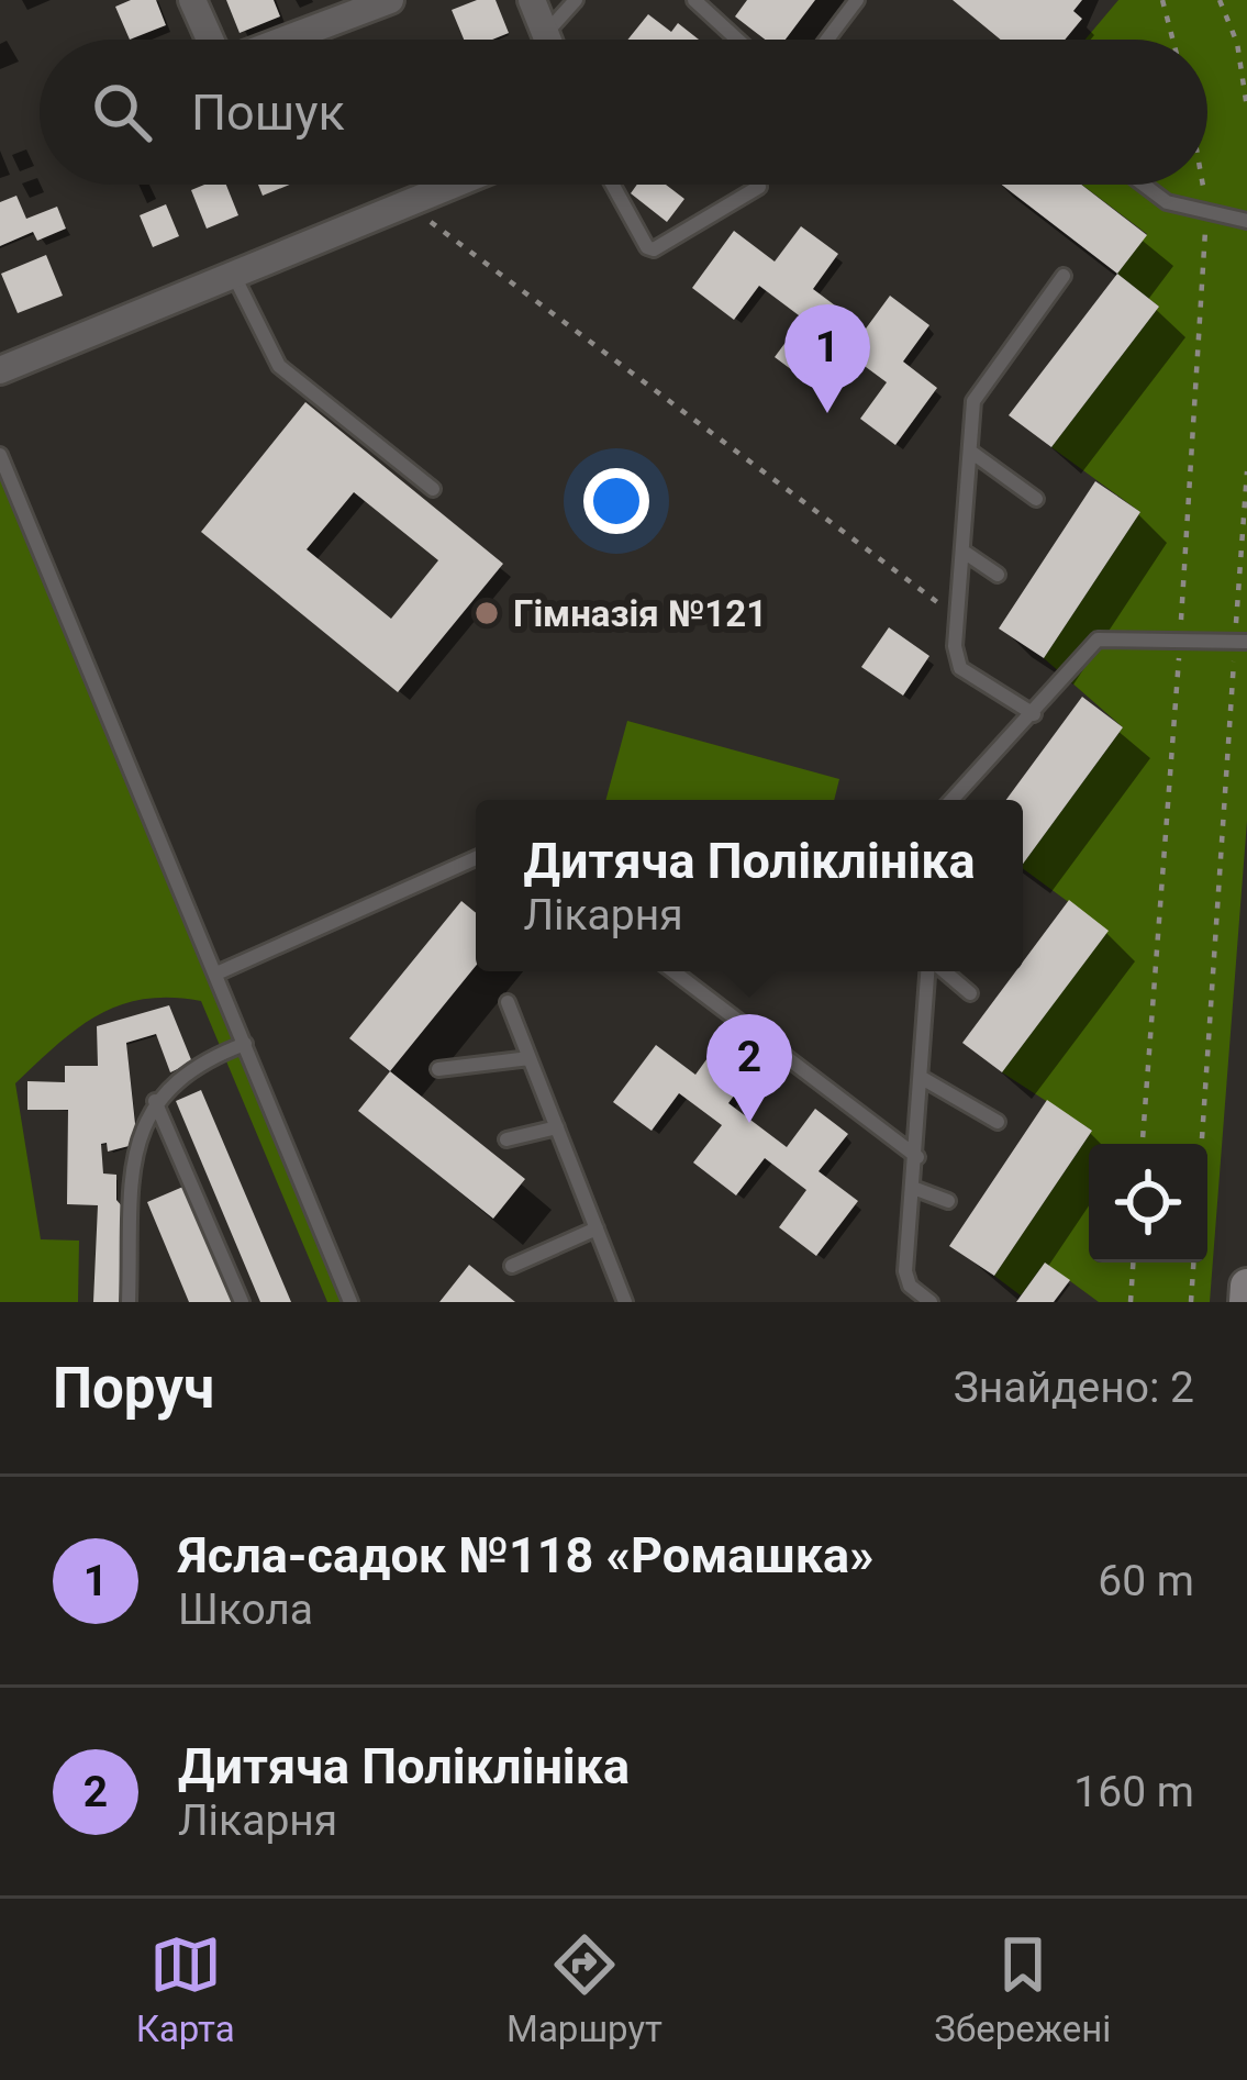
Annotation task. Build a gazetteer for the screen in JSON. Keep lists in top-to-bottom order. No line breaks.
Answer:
{"places":["Гімназія №121"],"page":{"search":"Пошук","pins":["1","2"],"popup":["Дитяча Поліклініка","Лікарня"],"heading":["Поруч","Знайдено: 2"],"list":[{"mark":"1","name":"Ясла-садок №118 «Ромашка»","note":"Школа","value":"60 m"},{"mark":"2","name":"Дитяча Поліклініка","note":"Лікарня","value":"160 m"}],"nav":["Карта","Маршрут","Збережені"]}}
